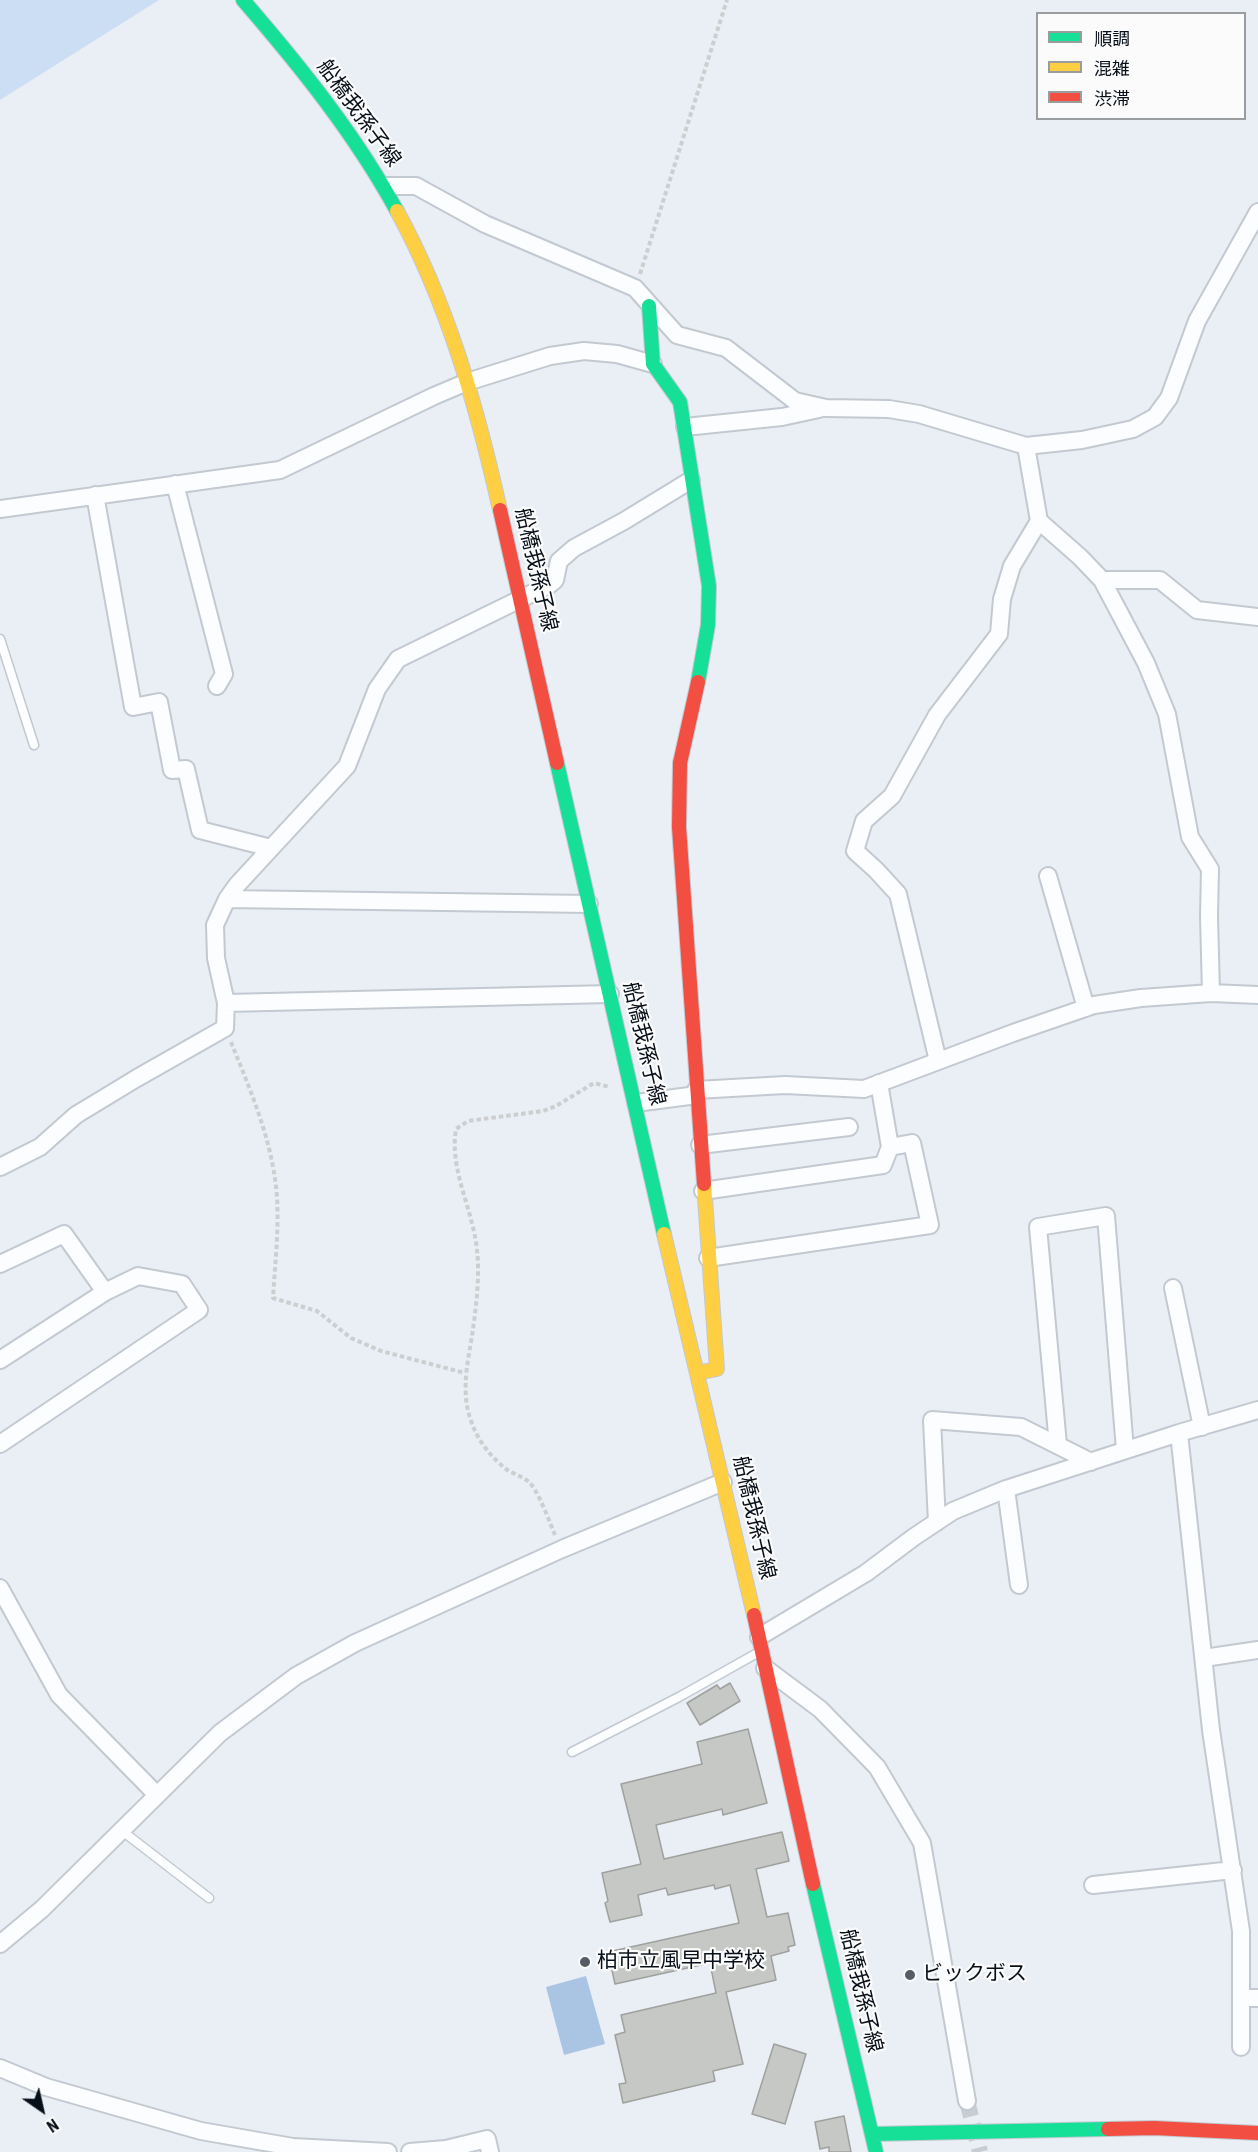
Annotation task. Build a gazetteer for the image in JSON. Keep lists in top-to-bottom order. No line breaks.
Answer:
{"streets":{"main road":["船橋我孫子線"]},"places":["柏市立風早中学校","ビックボス"],"legend":["順調","混雑","渋滞"],"north":"bottom right"}
